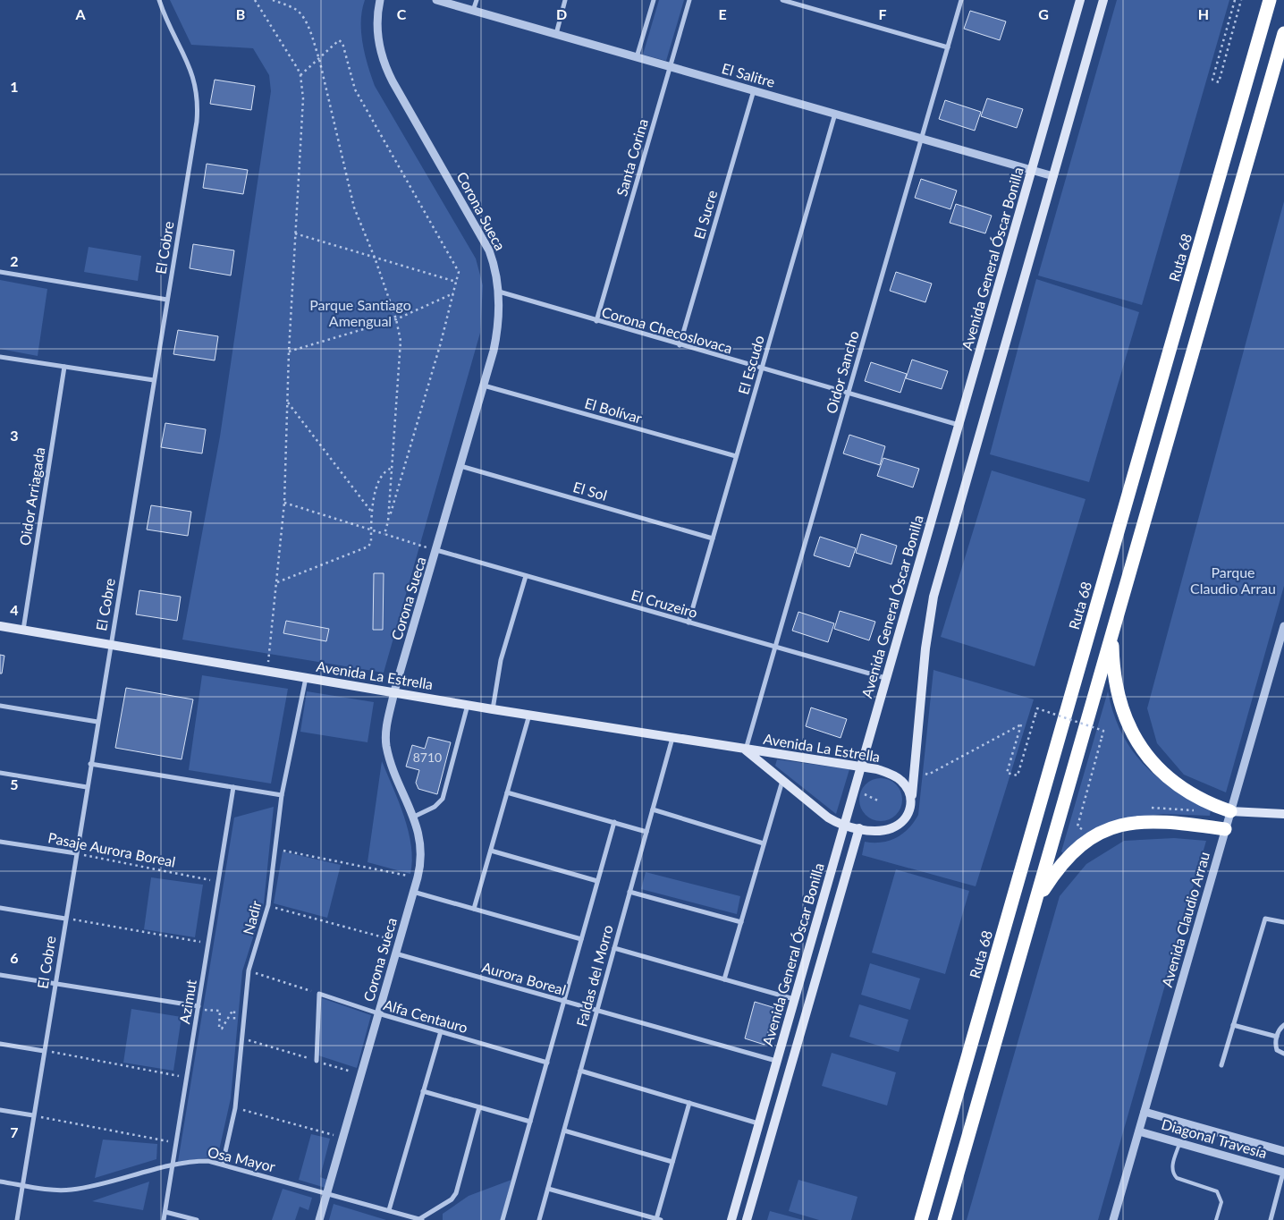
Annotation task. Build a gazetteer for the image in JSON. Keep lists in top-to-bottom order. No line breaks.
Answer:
{"streets":{"highway":["Ruta 68"],"main road":["Avenida General Óscar Bonilla","Avenida La Estrella"],"street":["El Salitre","Santa Corina","Corona Sueca","El Sucre","El Cobre","Corona Checoslovaca","El Escudo","Oidor Sancho","El Bolívar","El Sol","Oidor Arriagada","El Cruzeiro","Pasaje Aurora Boreal","Nadir","Avenida Claudio Arrau","Faldas del Morro","Aurora Boreal","Azimut","Alfa Centauro","Diagonal Travesía","Osa Mayor"]},"crossings":[["El Salitre","Santa Corina"],["El Salitre","El Sucre"],["El Salitre","Avenida General Óscar Bonilla"],["El Salitre","El Escudo"],["El Salitre","Oidor Sancho"],["Santa Corina","Corona Checoslovaca"],["Corona Sueca","Corona Checoslovaca"],["Corona Sueca","El Bolívar"],["Corona Sueca","El Sol"],["Corona Sueca","El Cruzeiro"],["Corona Sueca","Avenida La Estrella"],["Corona Sueca","Aurora Boreal"],["Corona Sueca","Alfa Centauro"],["Corona Sueca","Osa Mayor"],["El Sucre","Corona Checoslovaca"],["El Cobre","Avenida La Estrella"],["El Cobre","Pasaje Aurora Boreal"],["El Cobre","Osa Mayor"],["Avenida General Óscar Bonilla","Corona Checoslovaca"],["Avenida General Óscar Bonilla","El Cruzeiro"],["Avenida General Óscar Bonilla","Avenida La Estrella"],["Avenida General Óscar Bonilla","Aurora Boreal"],["Corona Checoslovaca","El Escudo"],["Corona Checoslovaca","Oidor Sancho"],["El Escudo","El Bolívar"],["El Escudo","El Sol"],["El Escudo","El Cruzeiro"],["Oidor Sancho","El Cruzeiro"],["Oidor Sancho","Avenida La Estrella"],["Oidor Arriagada","Avenida La Estrella"],["Avenida La Estrella","Nadir"],["Avenida La Estrella","Faldas del Morro"],["Pasaje Aurora Boreal","Azimut"],["Nadir","Osa Mayor"],["Avenida Claudio Arrau","Diagonal Travesía"],["Faldas del Morro","Aurora Boreal"],["Faldas del Morro","Alfa Centauro"],["Azimut","Osa Mayor"]],"parks":["Parque Santiago Amengual","Parque Claudio Arrau"],"house_numbers":["8710"],"grid":{"columns":["A","B","C","D","E","F","G","H"],"rows":["1","2","3","4","5","6","7"]}}
